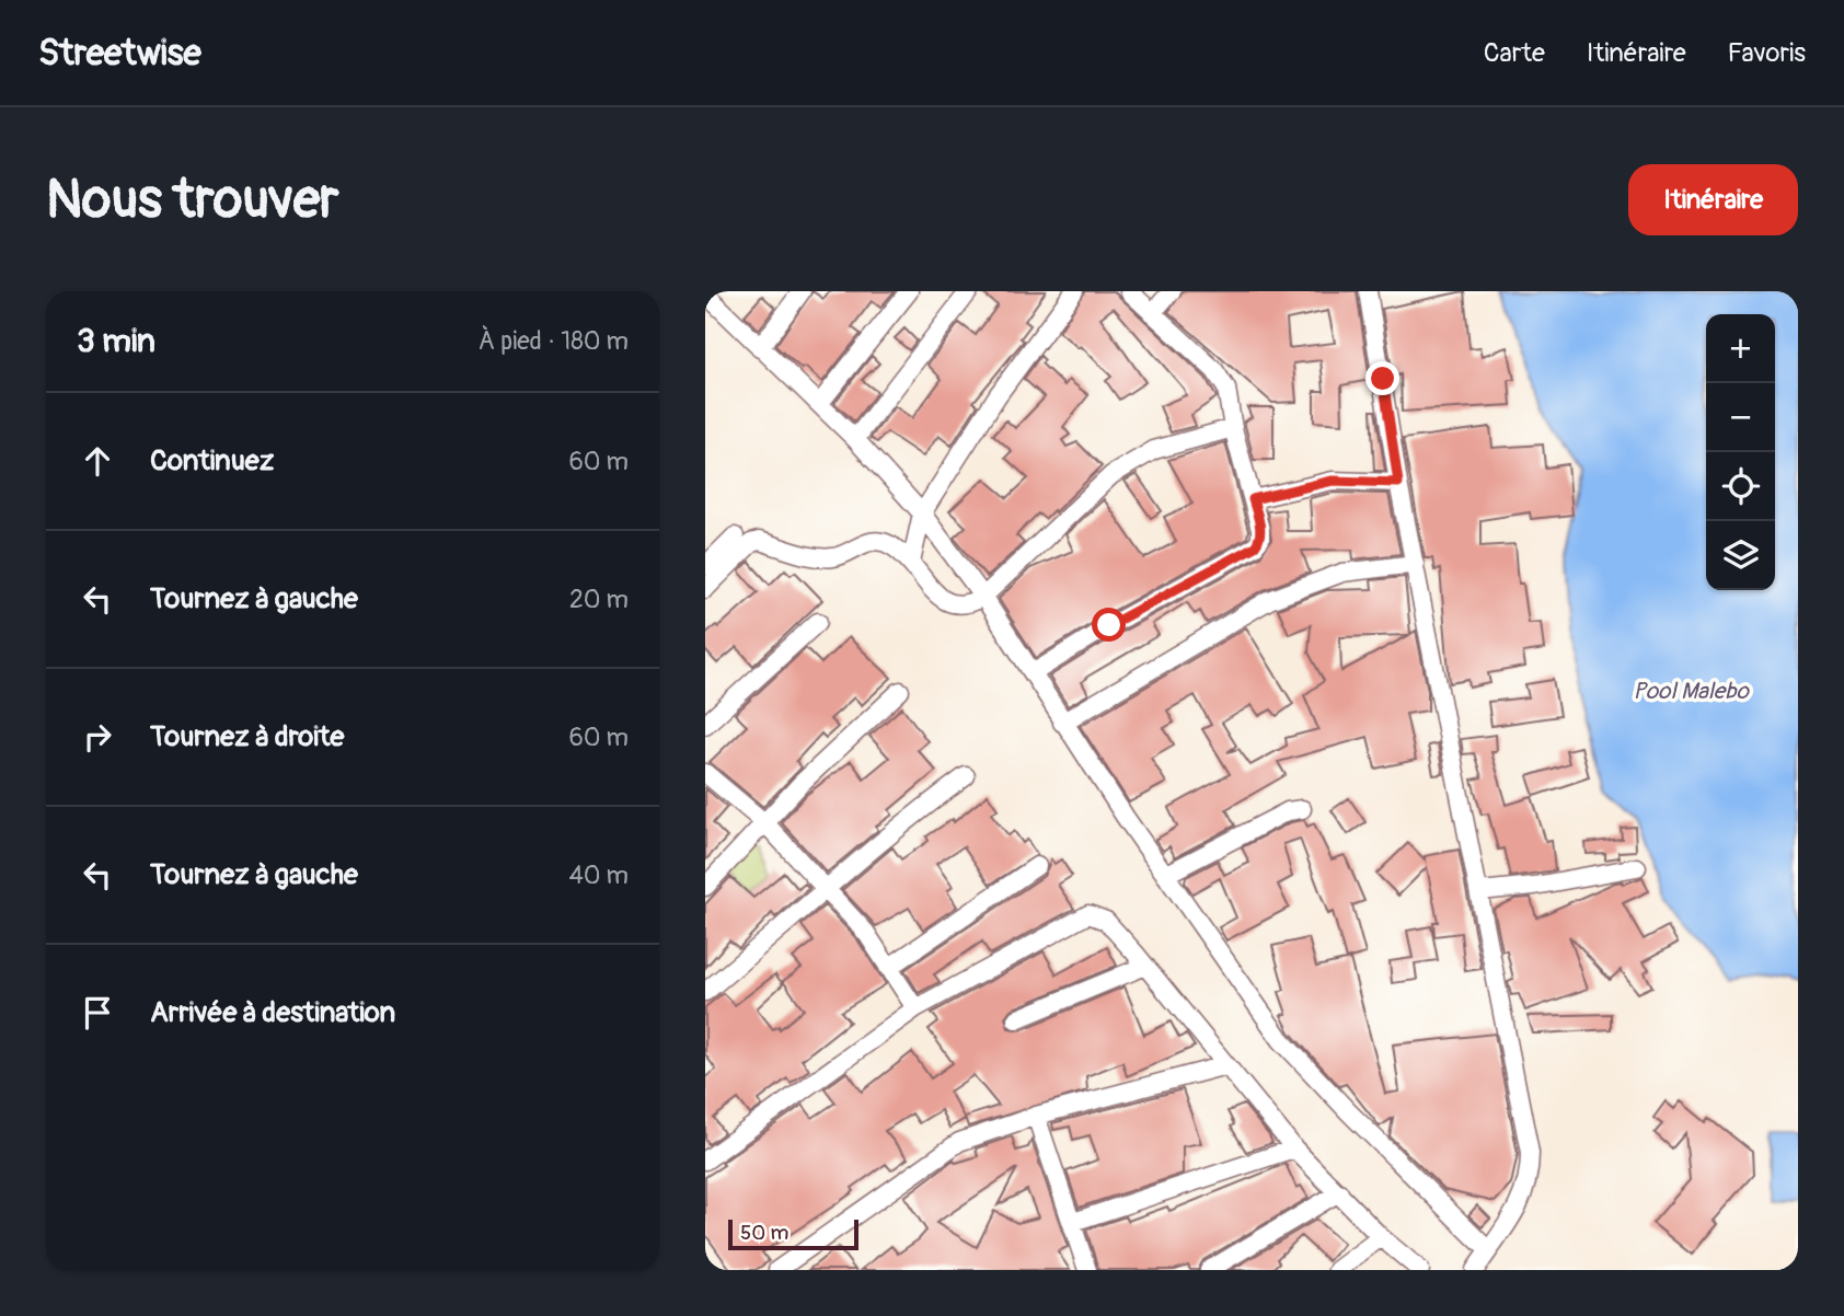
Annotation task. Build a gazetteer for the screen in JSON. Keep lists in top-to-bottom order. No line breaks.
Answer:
{"water":["Pool Malebo"],"scale_bar":"50 m","page":{"header":"Streetwise","nav":["Carte","Itinéraire","Favoris"],"buttons":"Itinéraire","title":"Nous trouver","heading":["3 min","À pied · 180 m"],"map_buttons":["+","−"],"list":[["Continuez","60 m"],["Tournez à gauche","20 m"],["Tournez à droite","60 m"],["Tournez à gauche","40 m"],"Arrivée à destination"],"scale":"50 m"}}
